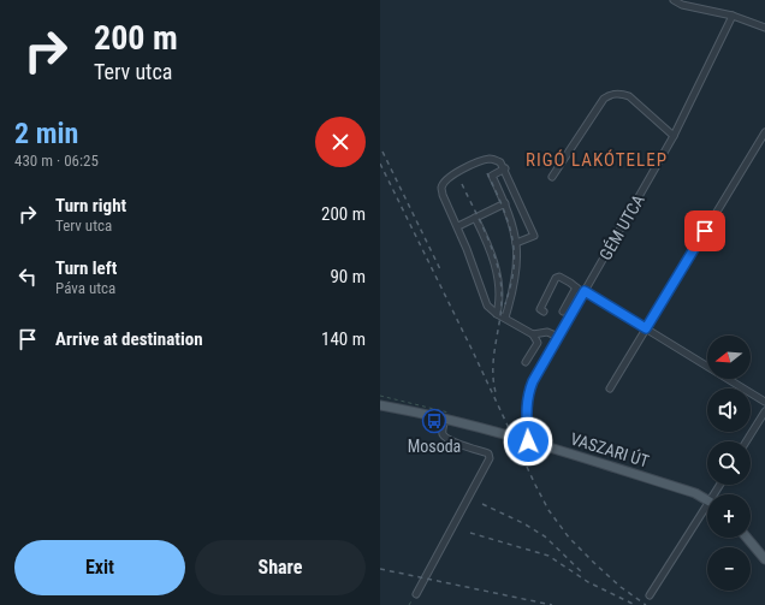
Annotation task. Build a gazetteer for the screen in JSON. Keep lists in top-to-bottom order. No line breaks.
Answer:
{"streets":{"main road":["VASZARI ÚT"],"street":["GÉM UTCA"]},"crossings":[["GÉM UTCA","VASZARI ÚT"]],"districts":["RIGÓ LAKÓTELEP"],"places":{"bus stop":["Mosoda"]},"north":"left","page":{"turn":["200 m","Terv utca"],"heading":["2 min","430 m · 06:25"],"list":[{"name":"Turn right","note":"Terv utca","value":"200 m"},{"name":"Turn left","note":"Páva utca","value":"90 m"},{"name":"Arrive at destination","value":"140 m"}],"map_buttons":["+","−"],"buttons":["Exit","Share"]}}
